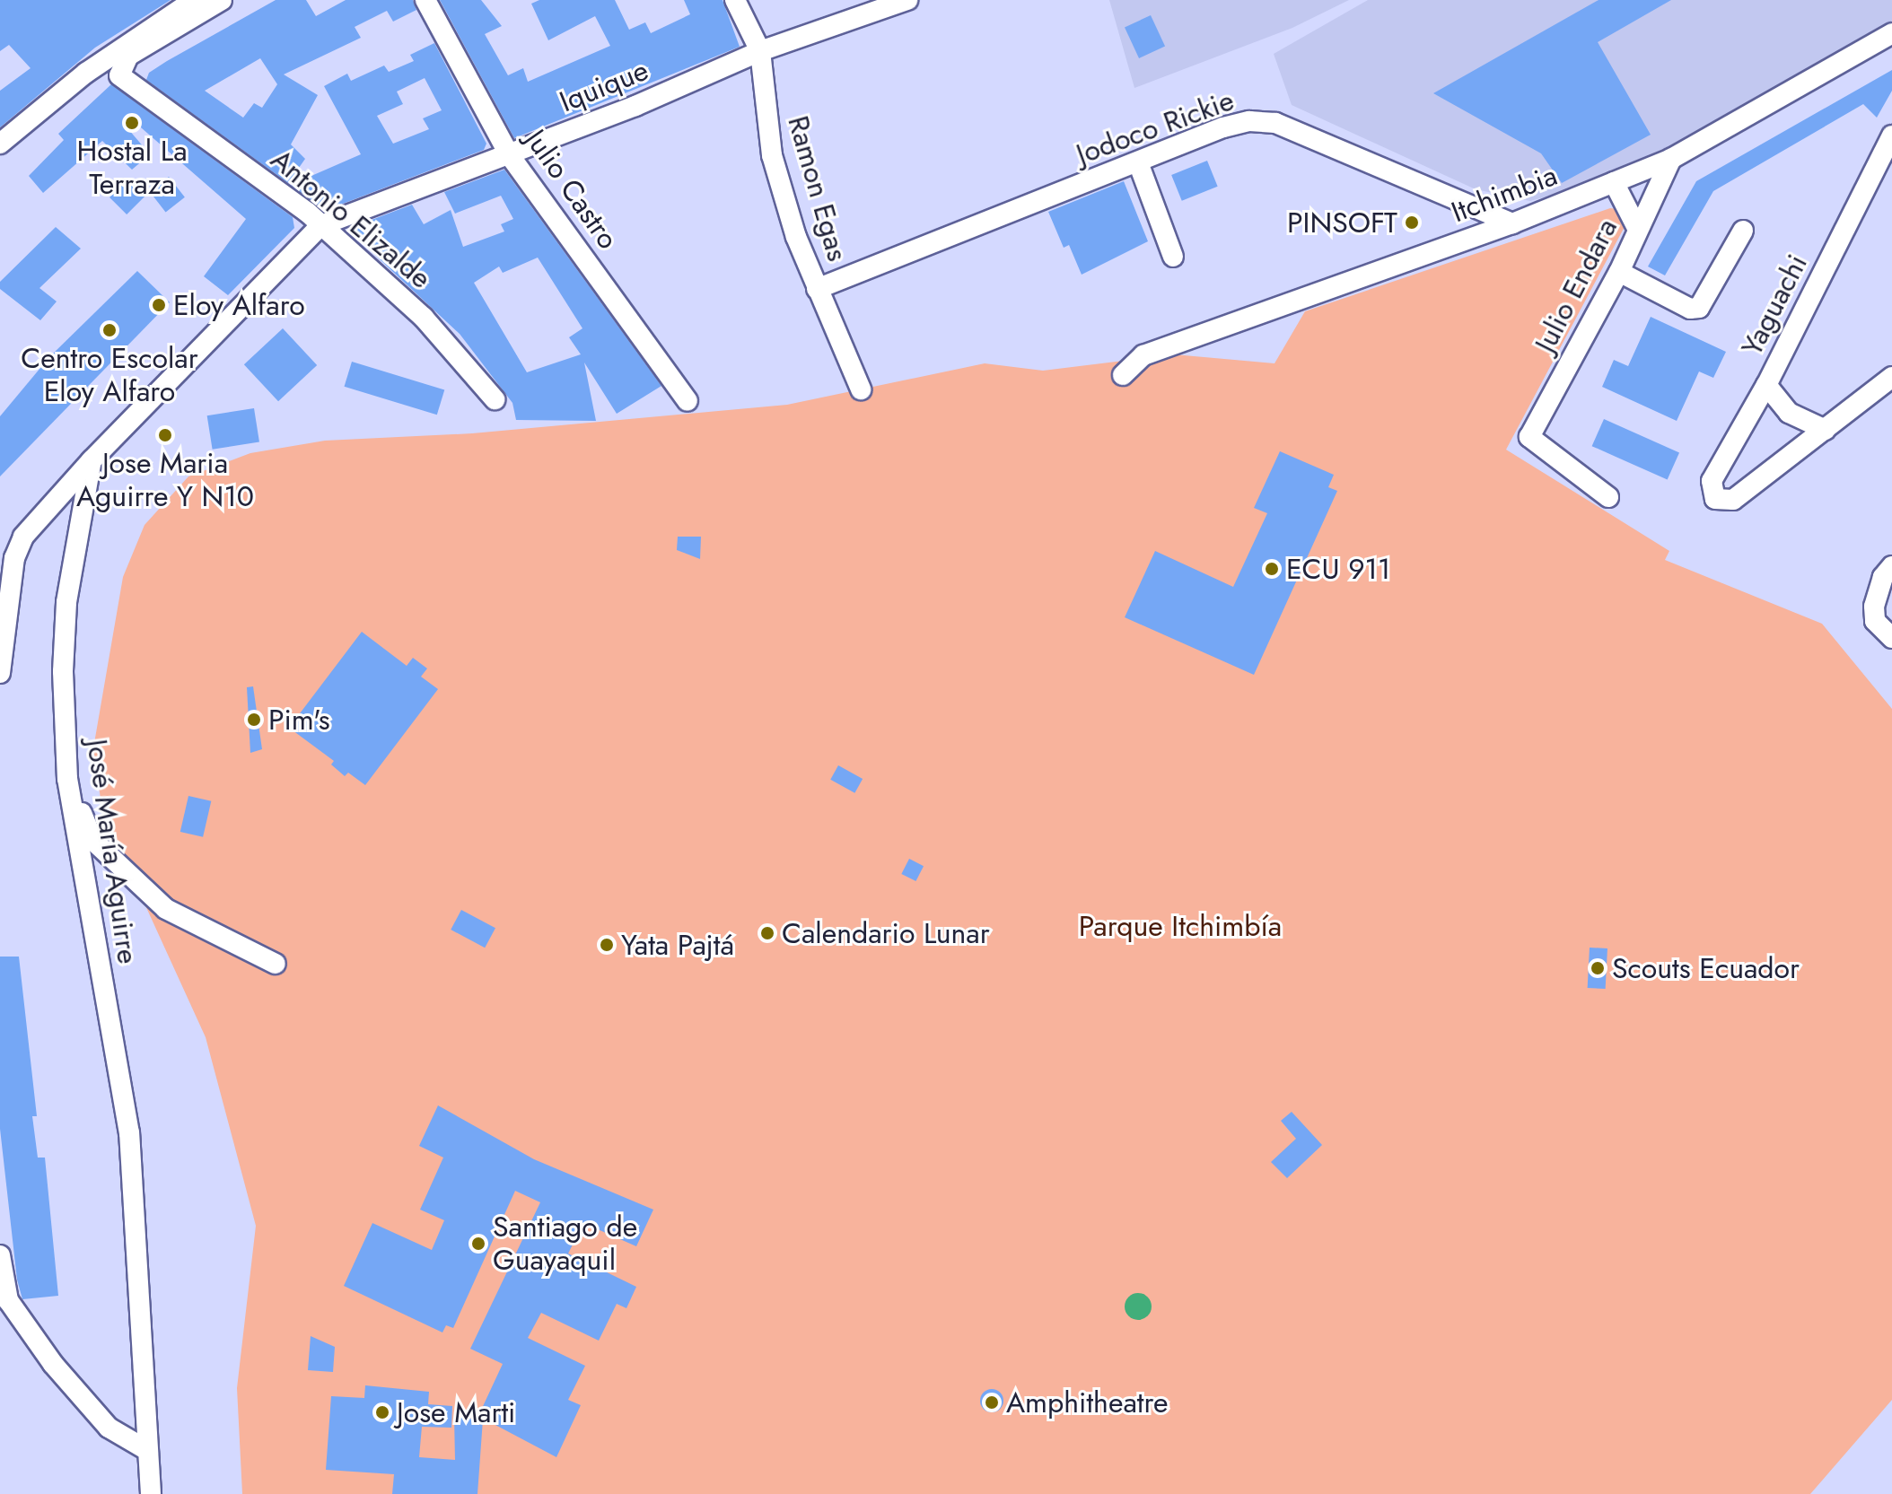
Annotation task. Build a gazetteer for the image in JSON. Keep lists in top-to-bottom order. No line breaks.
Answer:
{"streets":{"street":["Iquique","Jodoco Rickie","Ramon Egas","Julio Castro","Itchimbia","Antonio Elizalde","Julio Endara","Yaguachi","José María Aguirre"]},"crossings":[["Iquique","Ramon Egas"],["Iquique","Julio Castro"],["Iquique","Antonio Elizalde"],["Jodoco Rickie","Ramon Egas"],["Jodoco Rickie","Itchimbia"],["Itchimbia","Julio Endara"]],"parks":["Parque Itchimbía"],"places":["Hostal La Terraza","PINSOFT","Eloy Alfaro","Centro Escolar Eloy Alfaro","Jose Maria Aguirre Y N10","ECU 911","Pim's","Calendario Lunar","Yata Pajtá","Scouts Ecuador","Santiago de Guayaquil","Amphitheatre","Jose Marti"]}
